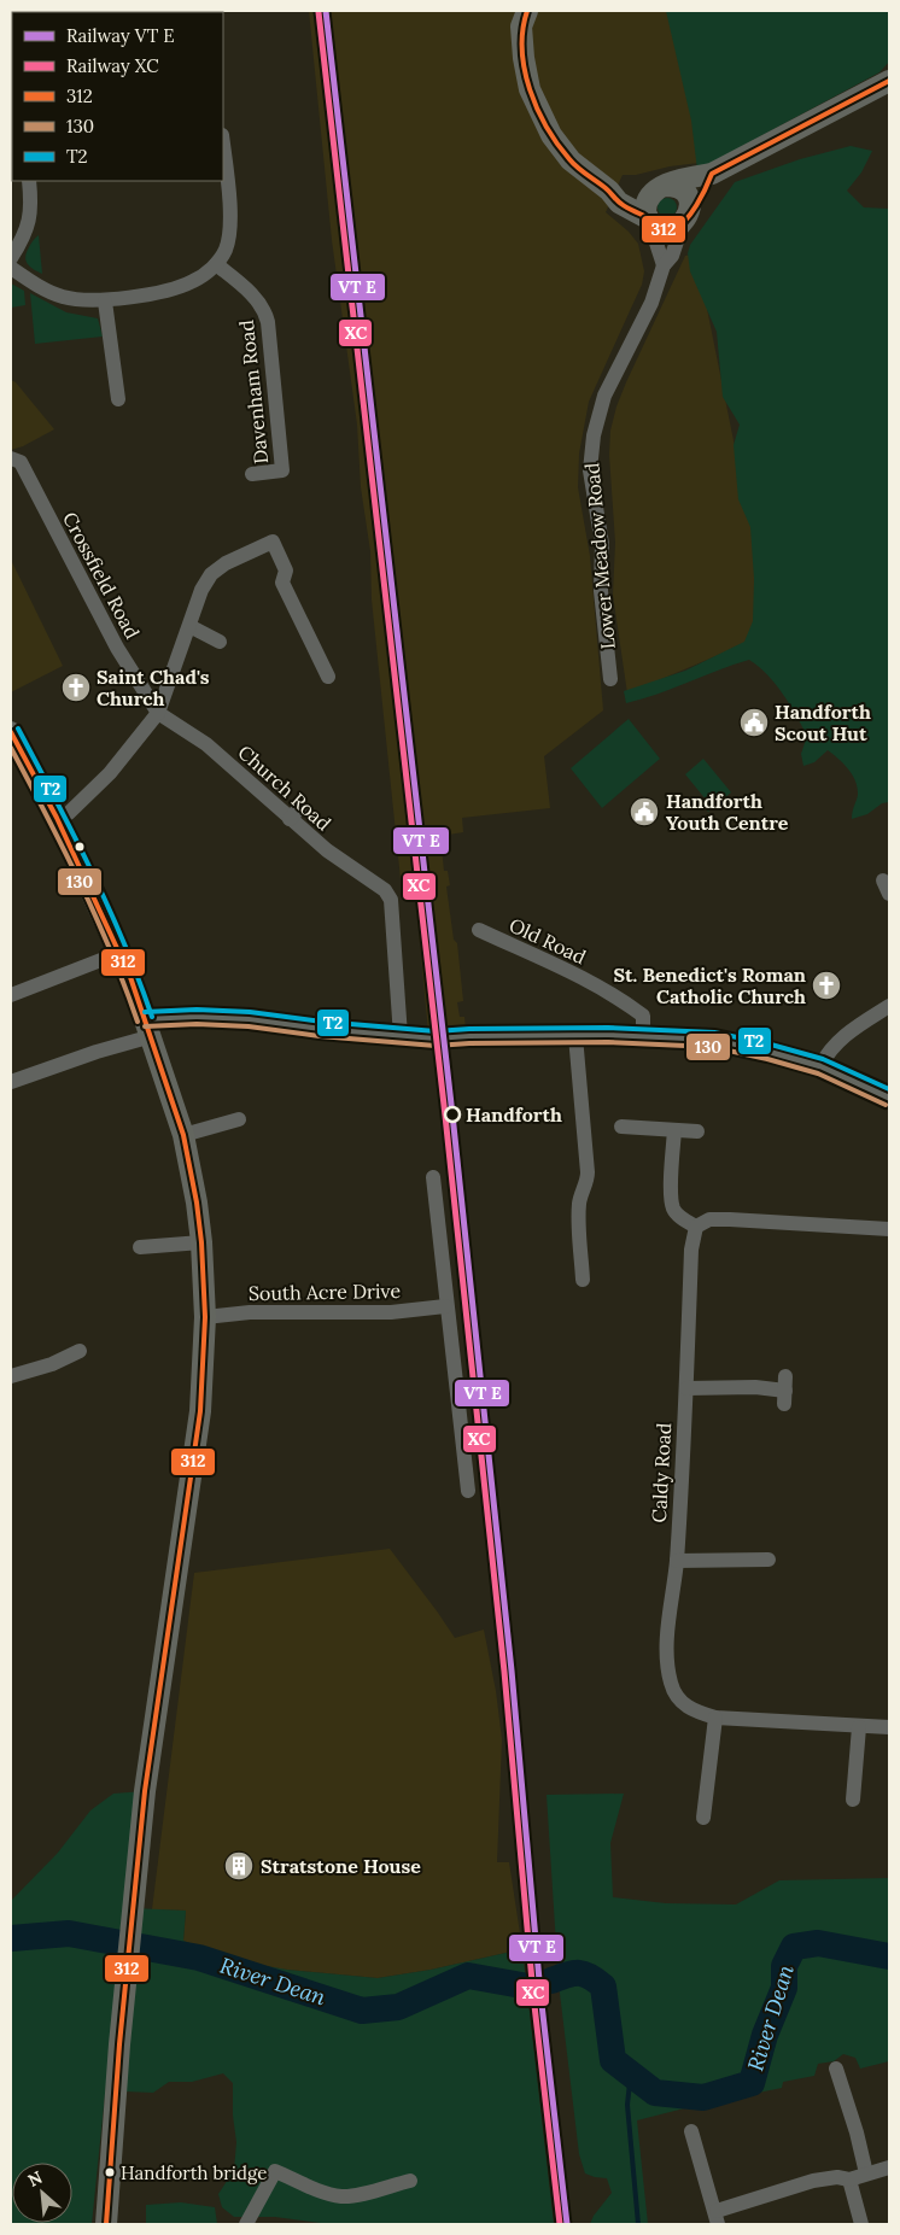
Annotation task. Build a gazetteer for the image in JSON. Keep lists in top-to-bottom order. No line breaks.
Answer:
{"streets":{"street":["Davenham Road","Lower Meadow Road","Crossfield Road","Church Road","Old Road","South Acre Drive","Caldy Road"]},"crossings":[["Crossfield Road","Church Road"]],"water":["River Dean"],"places":{"church":["Saint Chad's Church","St. Benedict's Roman Catholic Church"],"public building":["Handforth Scout Hut","Handforth Youth Centre"],"other":["Handforth","Handforth bridge"],"building":["Stratstone House"]},"lines":["transit line 312","rail line XC","transit line T2","transit line 130"],"legend":["Railway VT E","Railway XC","312","130","T2"],"north":"top left"}
